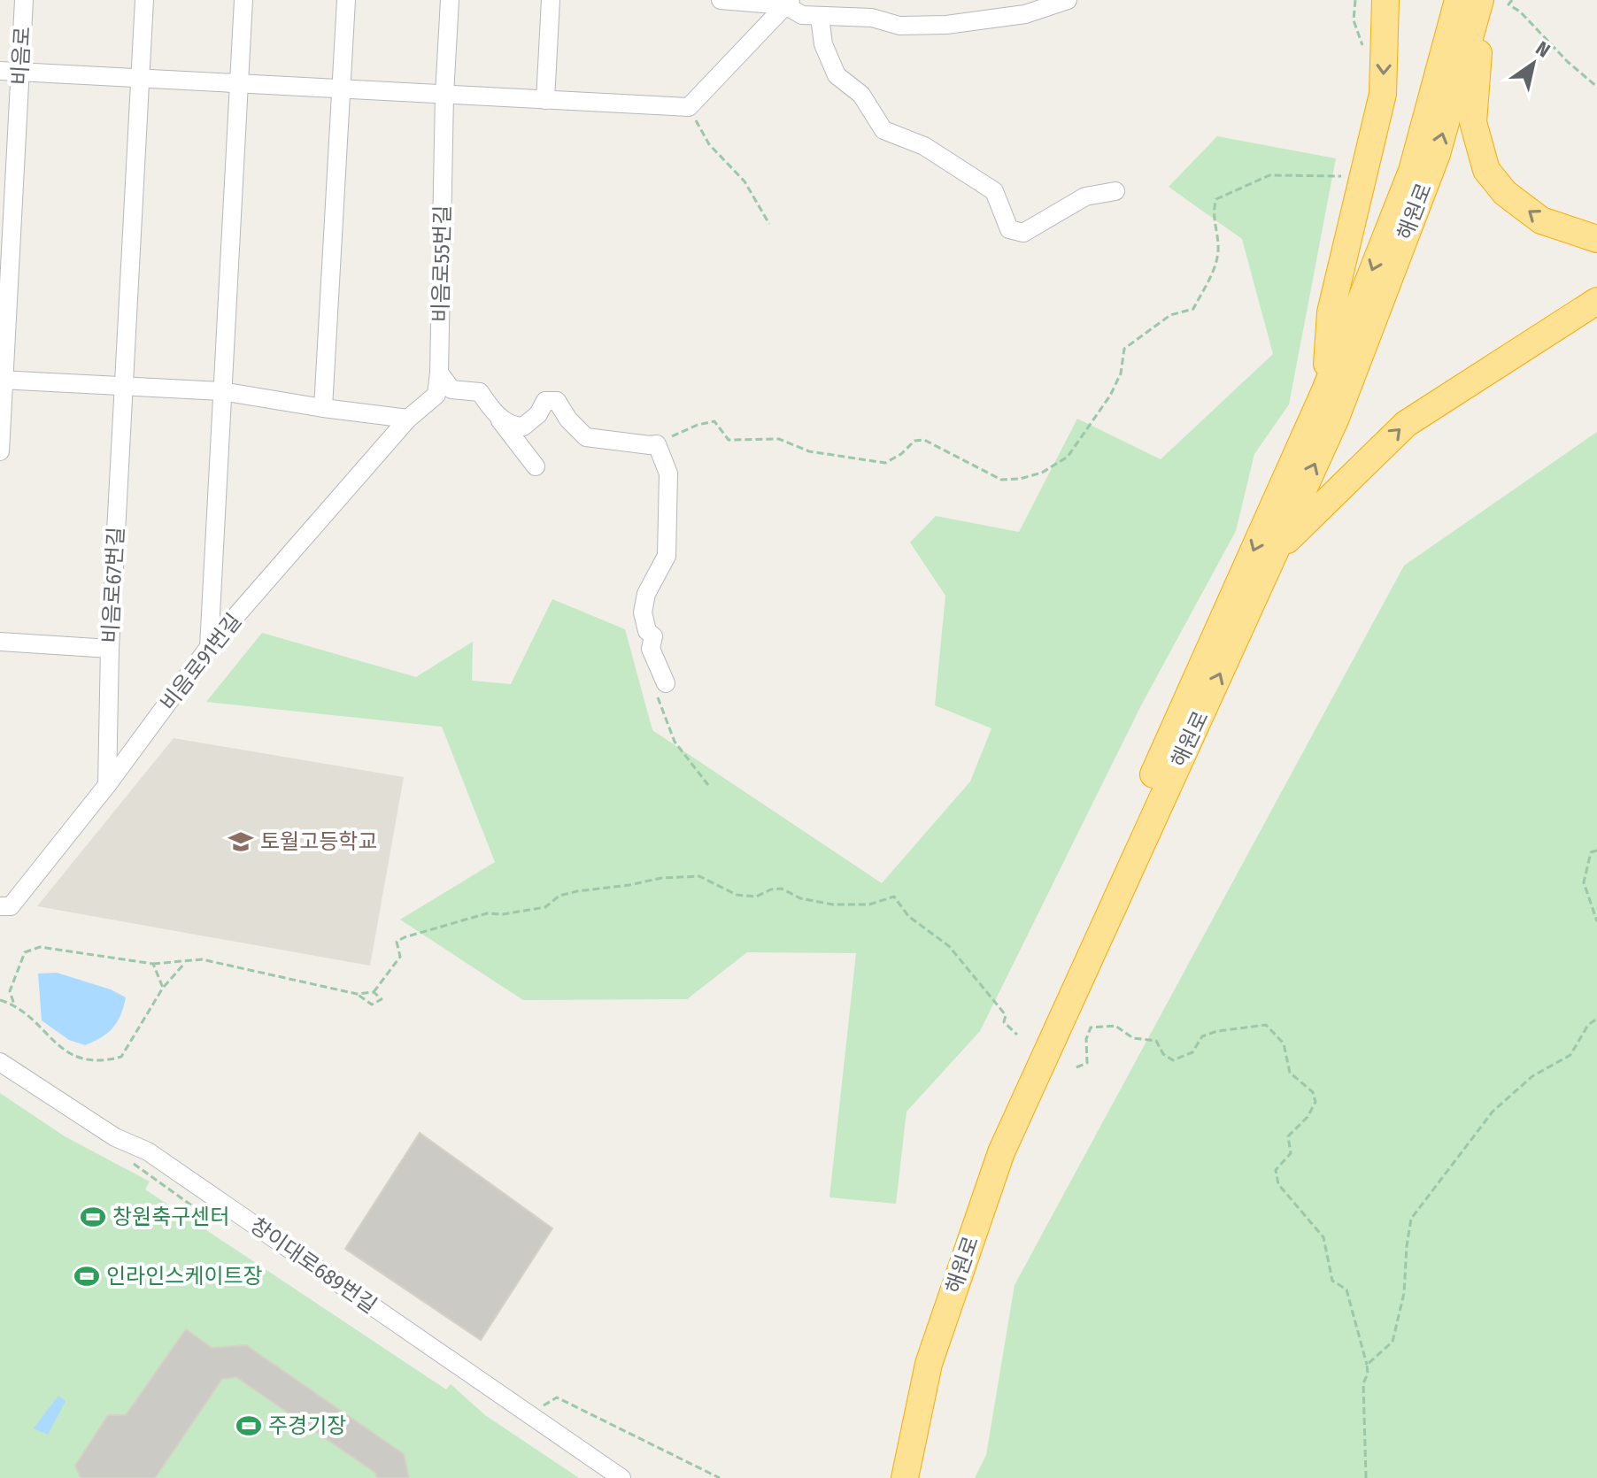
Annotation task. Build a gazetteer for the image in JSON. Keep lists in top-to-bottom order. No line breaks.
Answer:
{"streets":{"highway":["해원로"],"street":["비음로","비음로55번길","비음로67번길","비음로91번길","창이대로689번길"]},"crossings":[["비음로55번길","비음로91번길"],["비음로67번길","비음로91번길"]],"places":{"school or university":["토월고등학교"],"sports":["창원축구센터","인라인스케이트장","주경기장"]},"north":"top right"}
